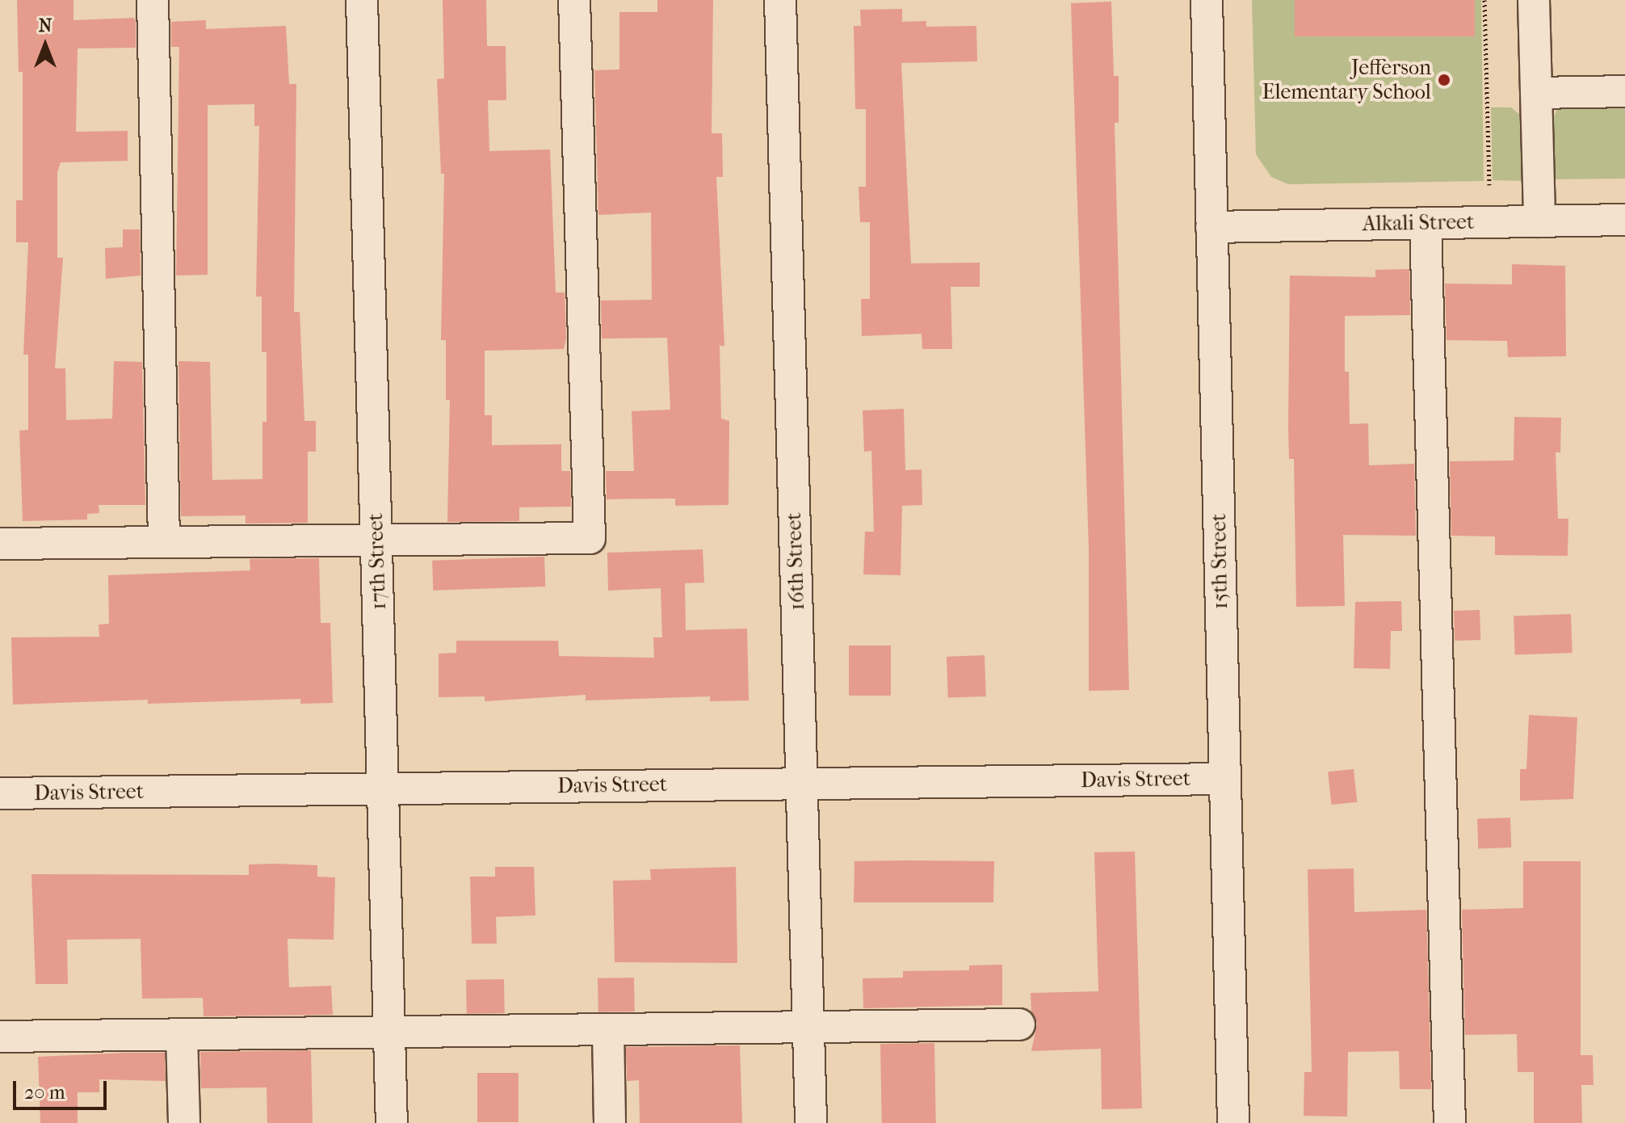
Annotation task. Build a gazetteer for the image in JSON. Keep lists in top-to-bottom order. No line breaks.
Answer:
{"streets":{"street":["Alkali Street","17th Street","16th Street","15th Street","Davis Street"]},"crossings":[["Alkali Street","15th Street"],["17th Street","Davis Street"],["16th Street","Davis Street"],["15th Street","Davis Street"]],"places":["Jefferson Elementary School"],"scale_bar":"20 m","north":"top"}
